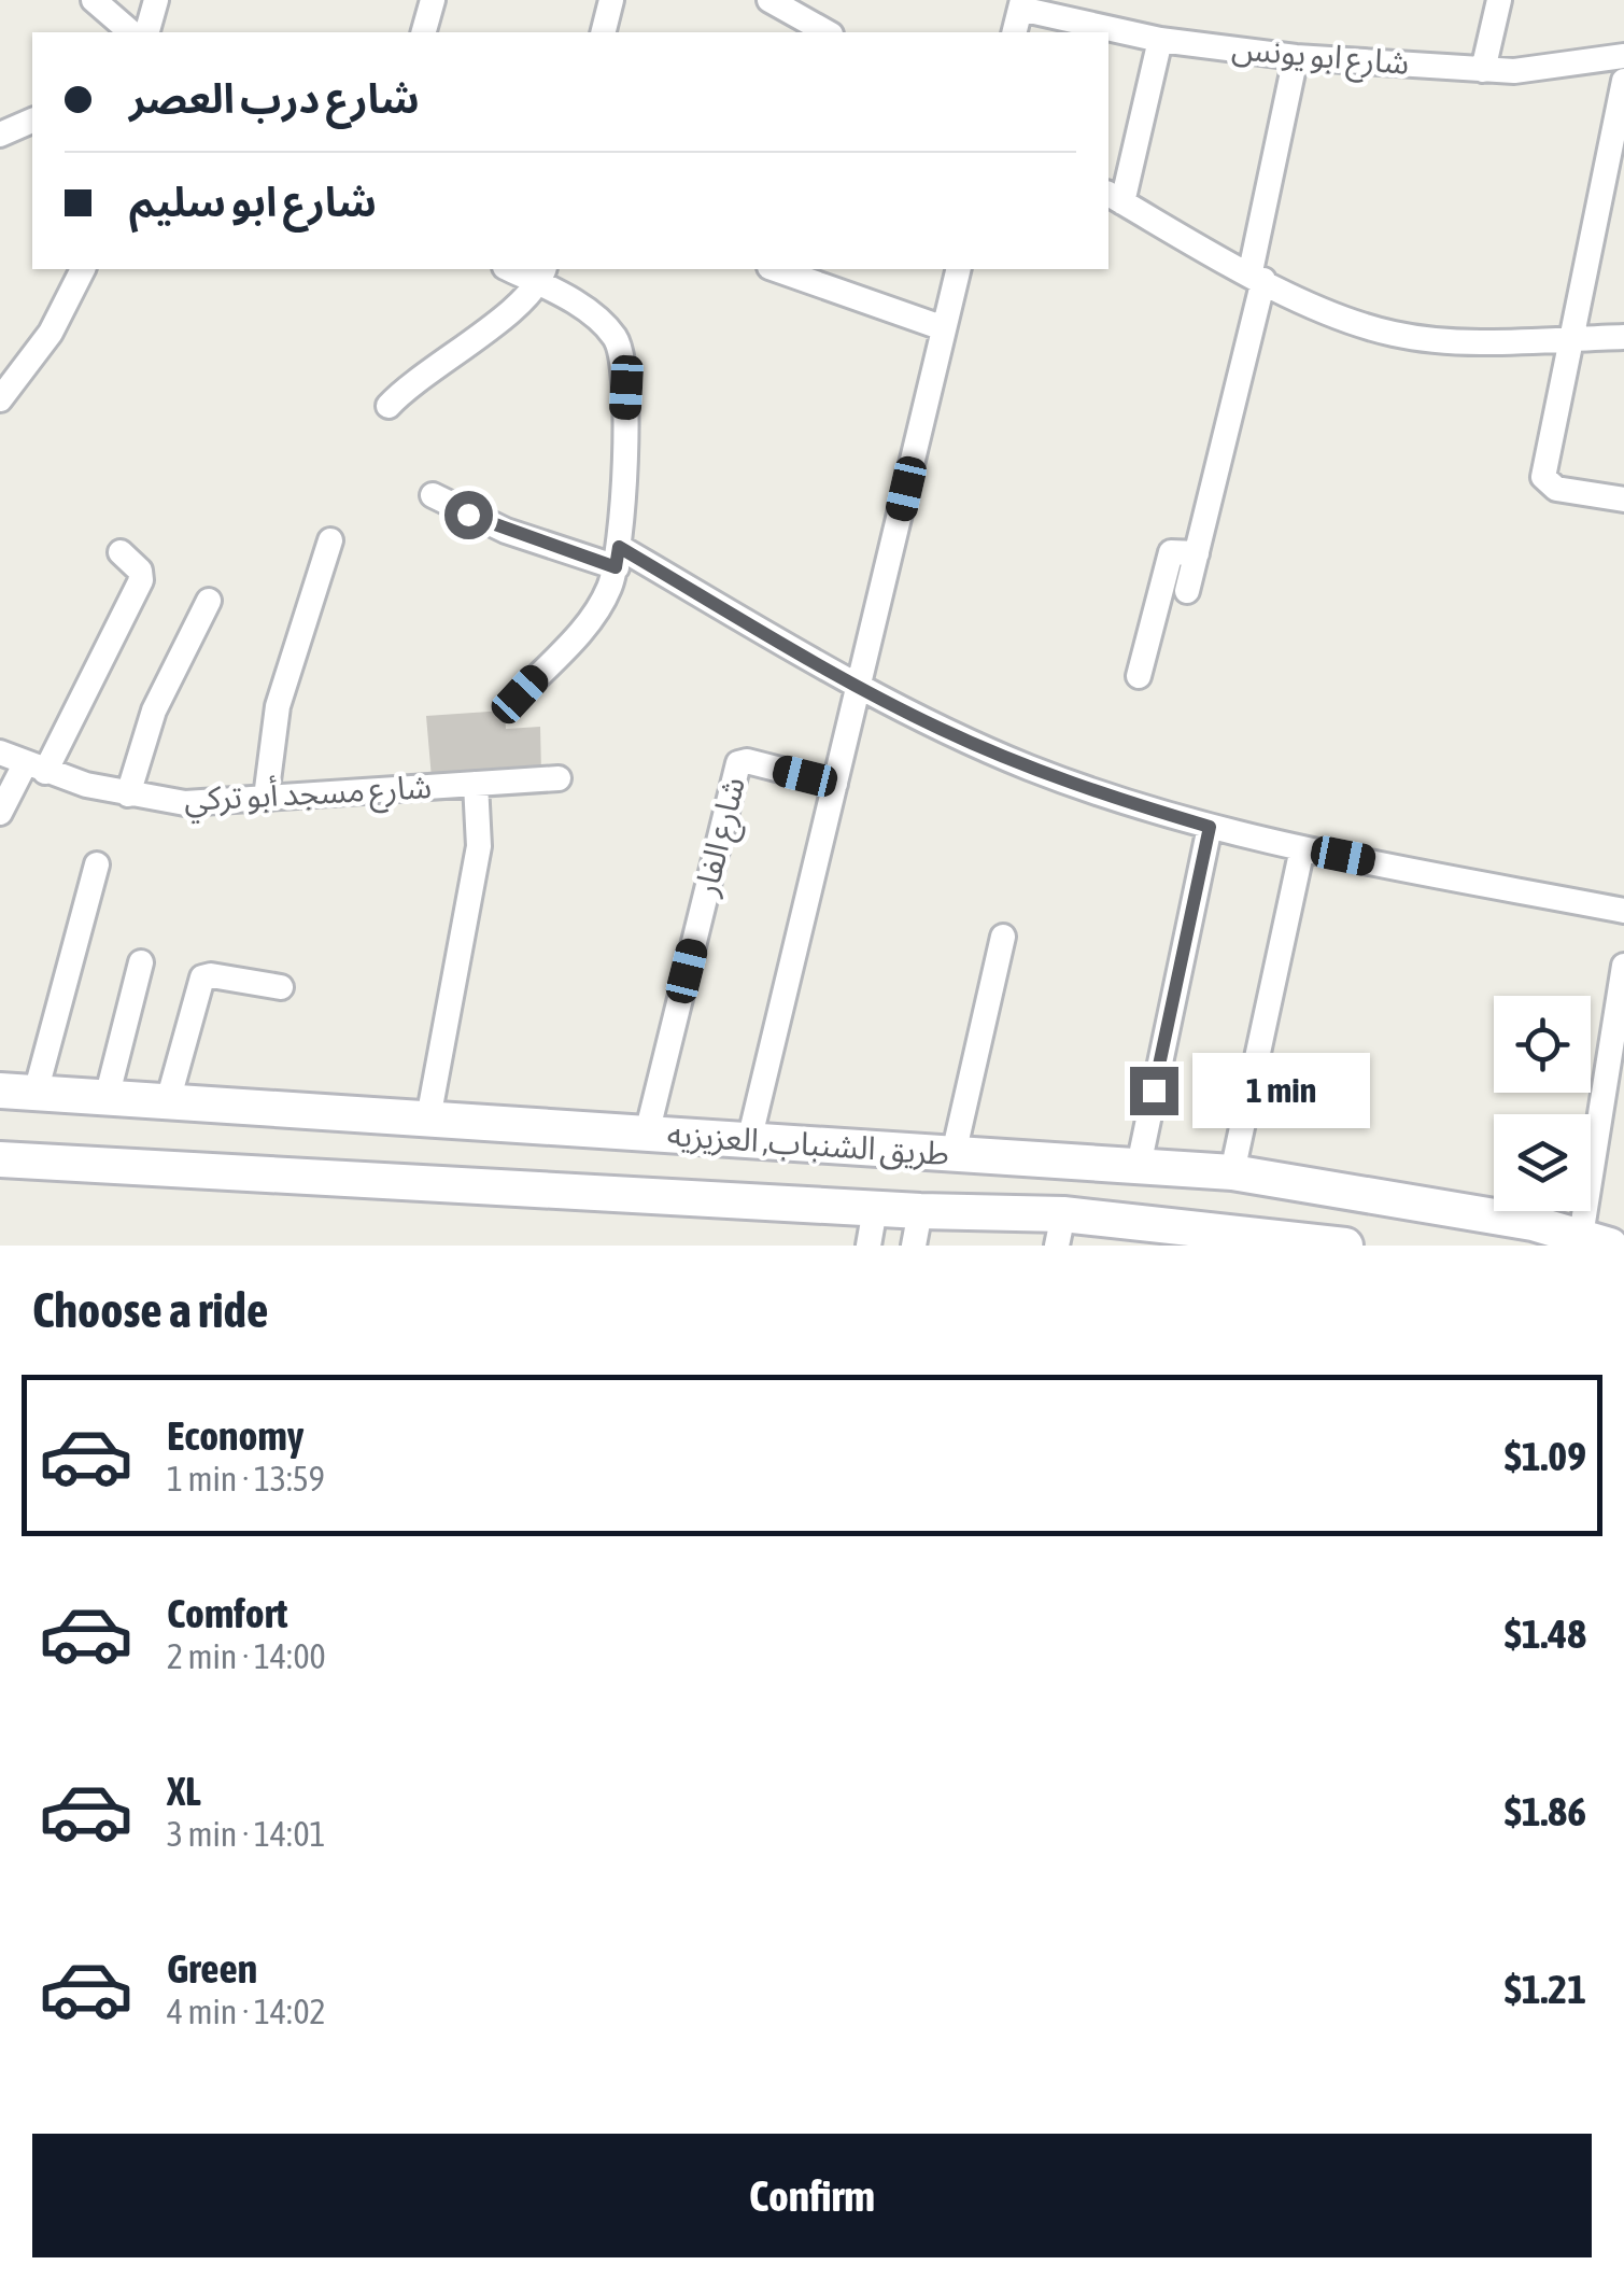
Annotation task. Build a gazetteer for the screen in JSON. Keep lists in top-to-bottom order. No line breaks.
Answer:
{"streets":{"street":["شارع ابو يونس","شارع مسجد أبو تركي","شارع الفار","طريق الشنباب, العزيزيه"]},"crossings":[["شارع الفار","طريق الشنباب, العزيزيه"]],"page":{"banner":["شارع درب العصر","شارع ابو سليم"],"bubble":"1 min","heading":"Choose a ride","list":[{"name":"Economy","note":"1 min · 13:59","value":"$1.09"},{"name":"Comfort","note":"2 min · 14:00","value":"$1.48"},{"name":"XL","note":"3 min · 14:01","value":"$1.86"},{"name":"Green","note":"4 min · 14:02","value":"$1.21"}],"buttons":"Confirm"}}
